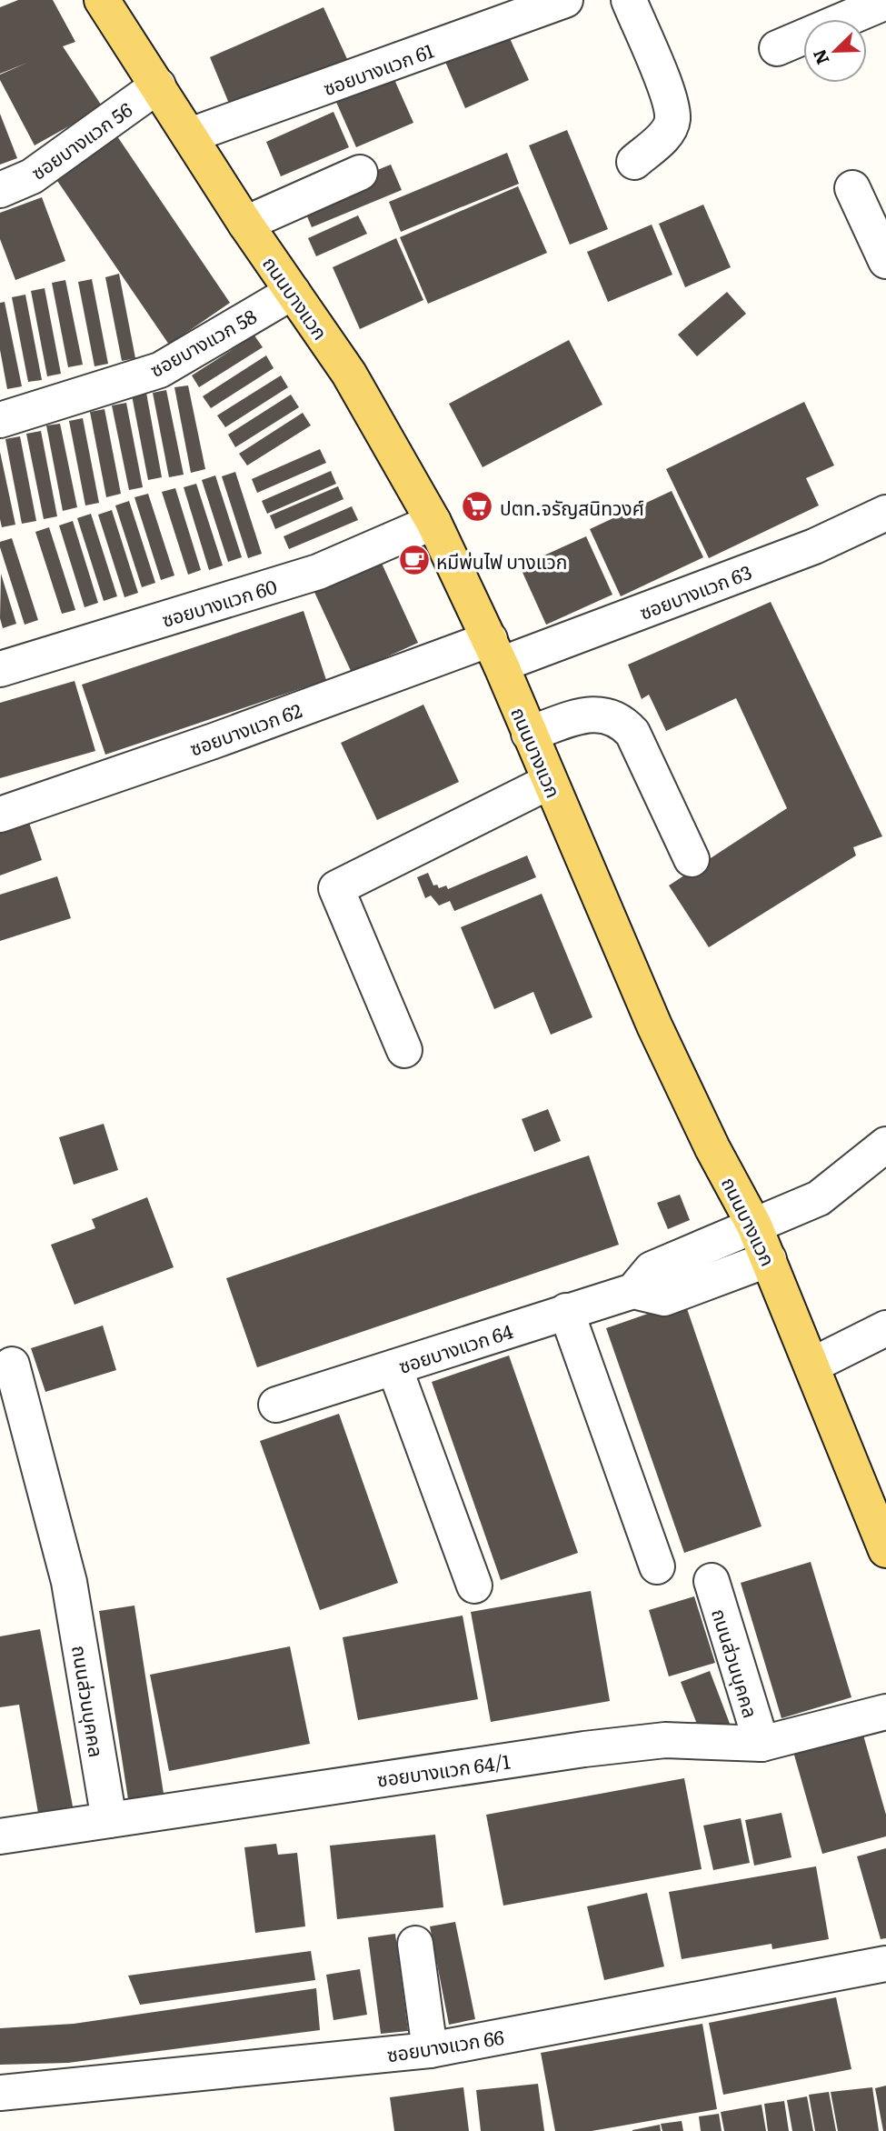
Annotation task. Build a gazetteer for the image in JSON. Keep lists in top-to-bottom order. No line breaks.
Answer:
{"streets":{"main road":["ถนนบางแวก"],"street":["ซอยบางแวก 61","ซอยบางแวก 56","ซอยบางแวก 58","ซอยบางแวก 63","ซอยบางแวก 60","ซอยบางแวก 62","ซอยบางแวก 64","ถนนส่วนบุคคล","ซอยบางแวก 64/1","ซอยบางแวก 66"]},"crossings":[["ซอยบางแวก 61","ถนนบางแวก"],["ซอยบางแวก 56","ถนนบางแวก"],["ถนนบางแวก","ซอยบางแวก 58"],["ถนนบางแวก","ซอยบางแวก 63"],["ถนนบางแวก","ซอยบางแวก 60"],["ถนนบางแวก","ซอยบางแวก 62"],["ถนนบางแวก","ซอยบางแวก 64"],["ซอยบางแวก 63","ซอยบางแวก 62"],["ถนนส่วนบุคคล","ซอยบางแวก 64/1"]],"places":{"supermarket":["ปตท.จรัญสนิทวงศ์"],"cafe":["หมีพ่นไฟ บางแวก"]},"north":"bottom left"}
